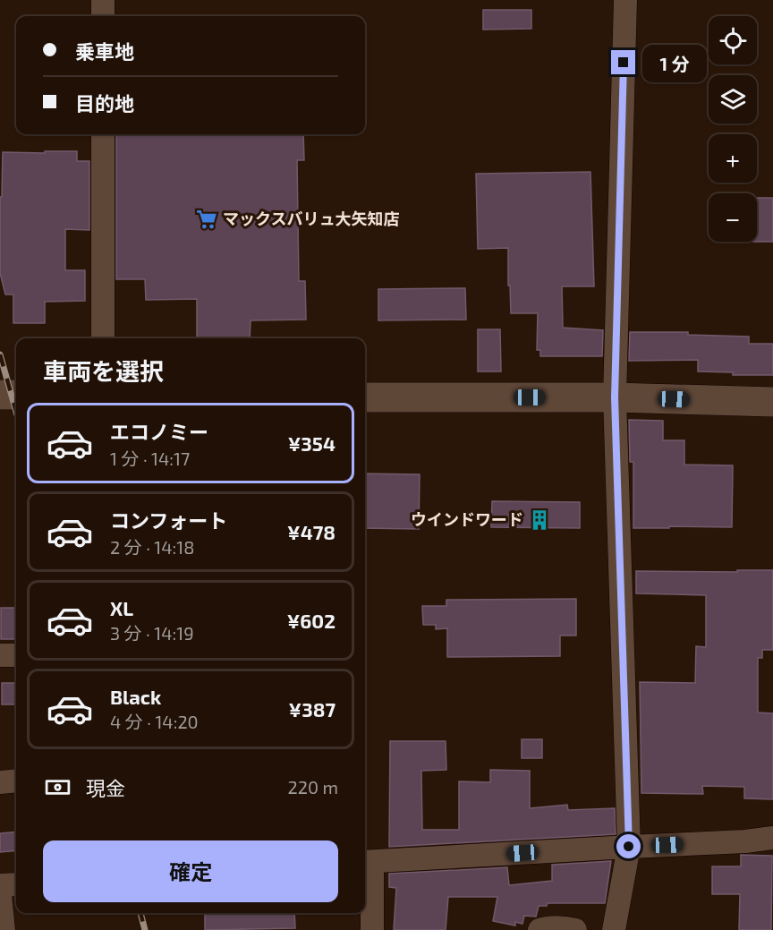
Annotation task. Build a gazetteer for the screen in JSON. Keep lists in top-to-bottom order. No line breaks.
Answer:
{"places":{"supermarket":["マックスバリュ大矢知店"],"building":["ウインドワード"]},"page":{"map_buttons":["+","−"],"banner":["乗車地","目的地"],"bubble":"1 分","heading":"車両を選択","list":[{"name":"エコノミー","note":"1 分 · 14:17","value":"¥354"},{"name":"コンフォート","note":"2 分 · 14:18","value":"¥478"},{"name":"XL","note":"3 分 · 14:19","value":"¥602"},{"name":"Black","note":"4 分 · 14:20","value":"¥387"}],"pay":["現金","220 m"],"buttons":"確定"}}
